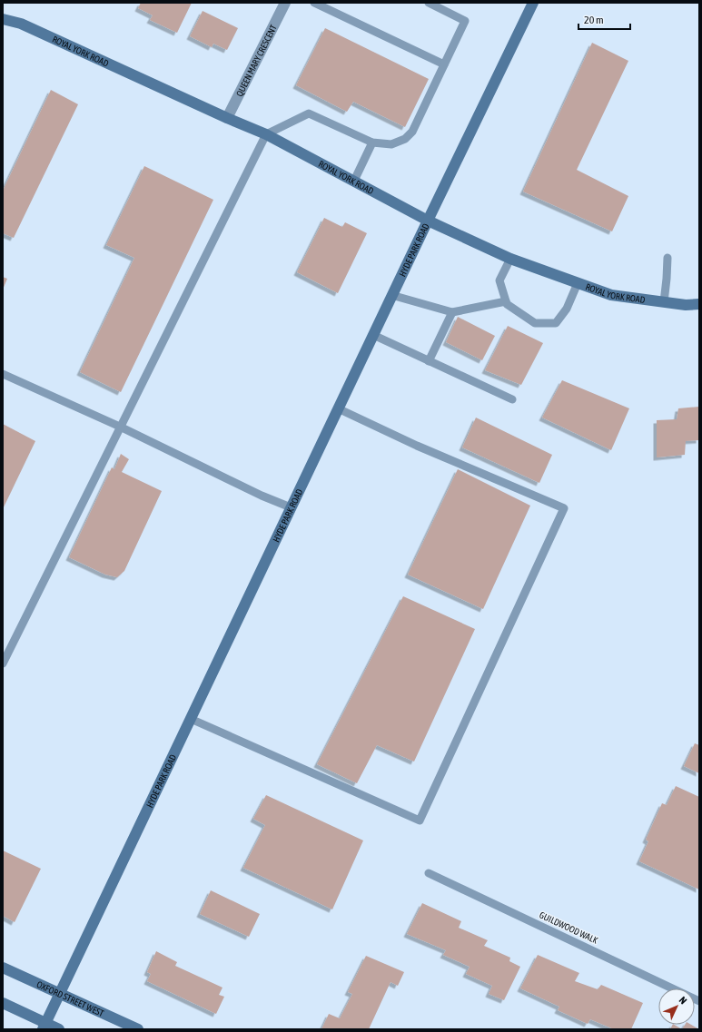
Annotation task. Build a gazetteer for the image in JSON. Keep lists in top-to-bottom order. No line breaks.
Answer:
{"streets":{"main road":["ROYAL YORK ROAD","HYDE PARK ROAD","OXFORD STREET WEST"],"street":["QUEEN MARY CRESCENT"],"lane":["GUILDWOOD WALK"]},"crossings":[["ROYAL YORK ROAD","QUEEN MARY CRESCENT"],["ROYAL YORK ROAD","HYDE PARK ROAD"],["HYDE PARK ROAD","OXFORD STREET WEST"]],"scale_bar":"20 m","north":"top right"}
